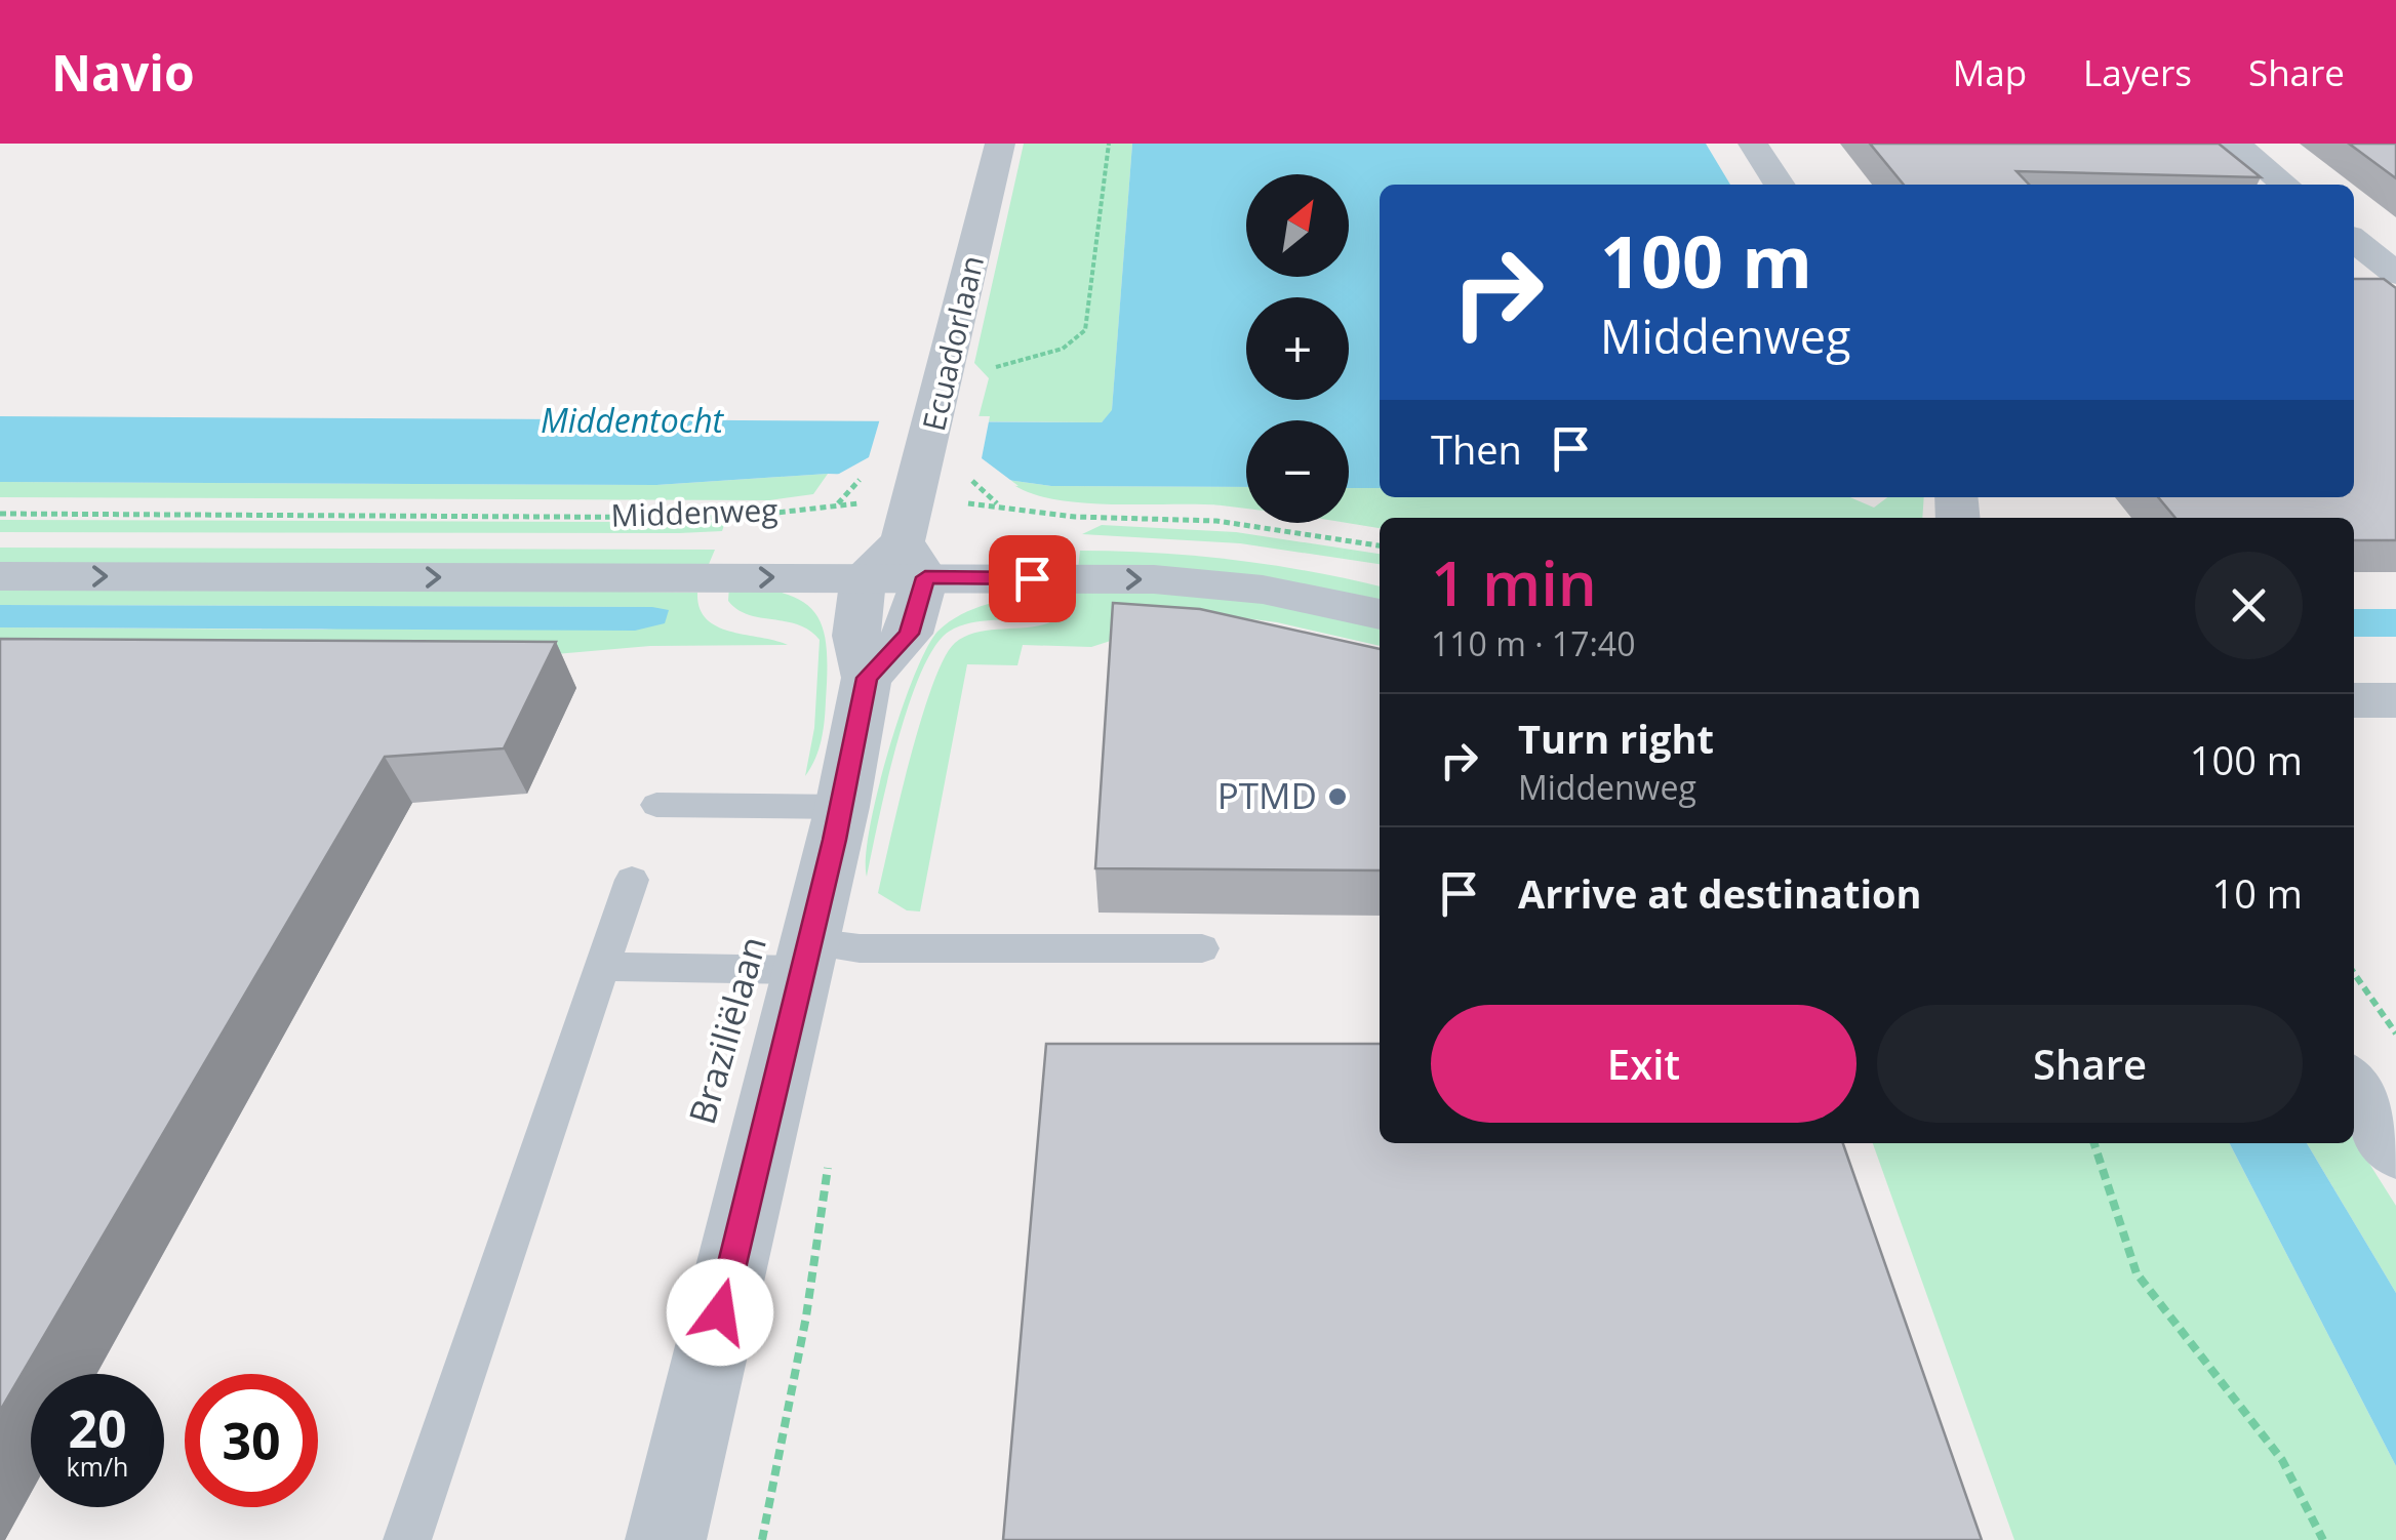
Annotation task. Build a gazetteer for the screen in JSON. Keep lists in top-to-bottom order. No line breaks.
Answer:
{"streets":{"street":["Ecuadorlaan","Middenweg","Braziliëlaan"]},"crossings":[["Ecuadorlaan","Middenweg"],["Middenweg","Braziliëlaan"]],"water":["Middentocht"],"places":["PTMD"],"north":"top right","page":{"header":"Navio","nav":["Map","Layers","Share"],"map_buttons":["+","−"],"turn":["100 m","Middenweg"],"then":"Then","heading":["1 min","110 m · 17:40"],"list":[{"name":"Turn right","note":"Middenweg","value":"100 m"},{"name":"Arrive at destination","value":"10 m"}],"buttons":["Exit","Share"],"speed":"20 km/h","limit":"30"}}
